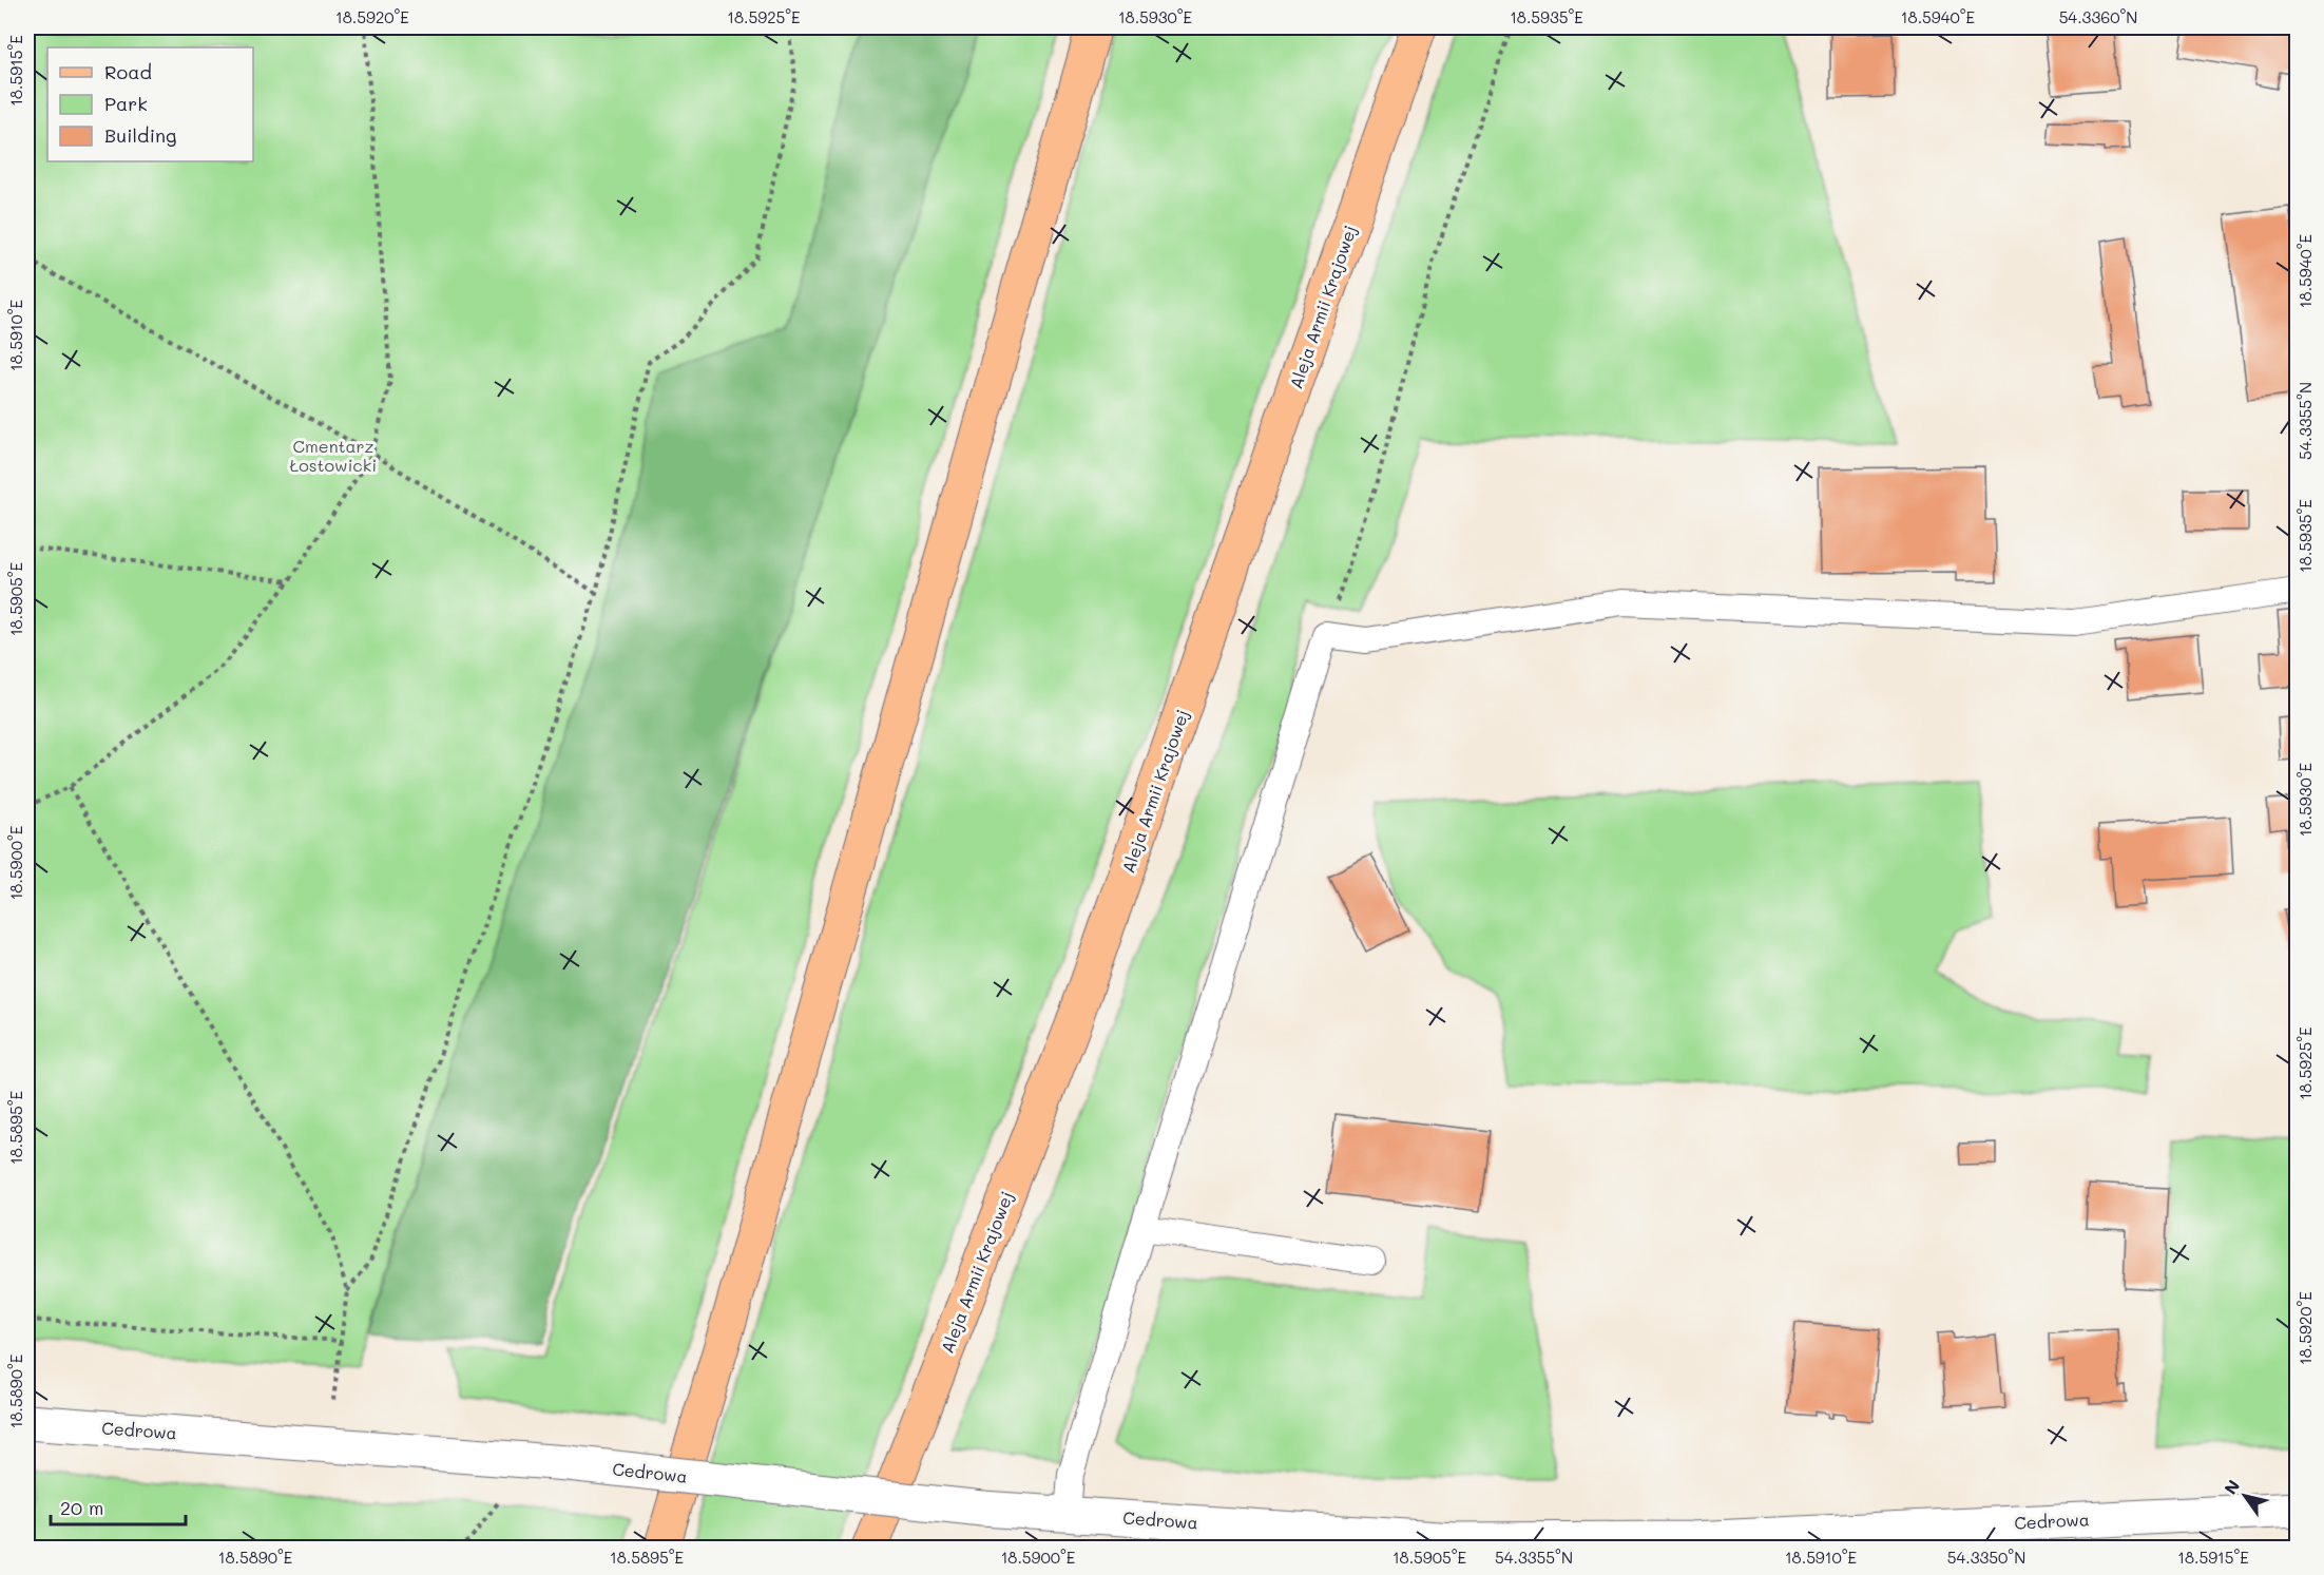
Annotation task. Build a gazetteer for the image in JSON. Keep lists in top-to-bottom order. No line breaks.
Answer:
{"streets":{"main road":["Aleja Armii Krajowej"],"street":["Cedrowa"]},"parks":["Cmentarz Łostowicki"],"legend":["Road","Park","Building"],"scale_bar":"20 m","north":"top left","coordinates":["18.5920°E","18.5925°E","18.5930°E","18.5935°E","18.5940°E","54.3360°N","18.5915°E","18.5910°E","54.3355°N","18.5905°E","18.5900°E","18.5895°E","18.5890°E","54.3350°N"]}
